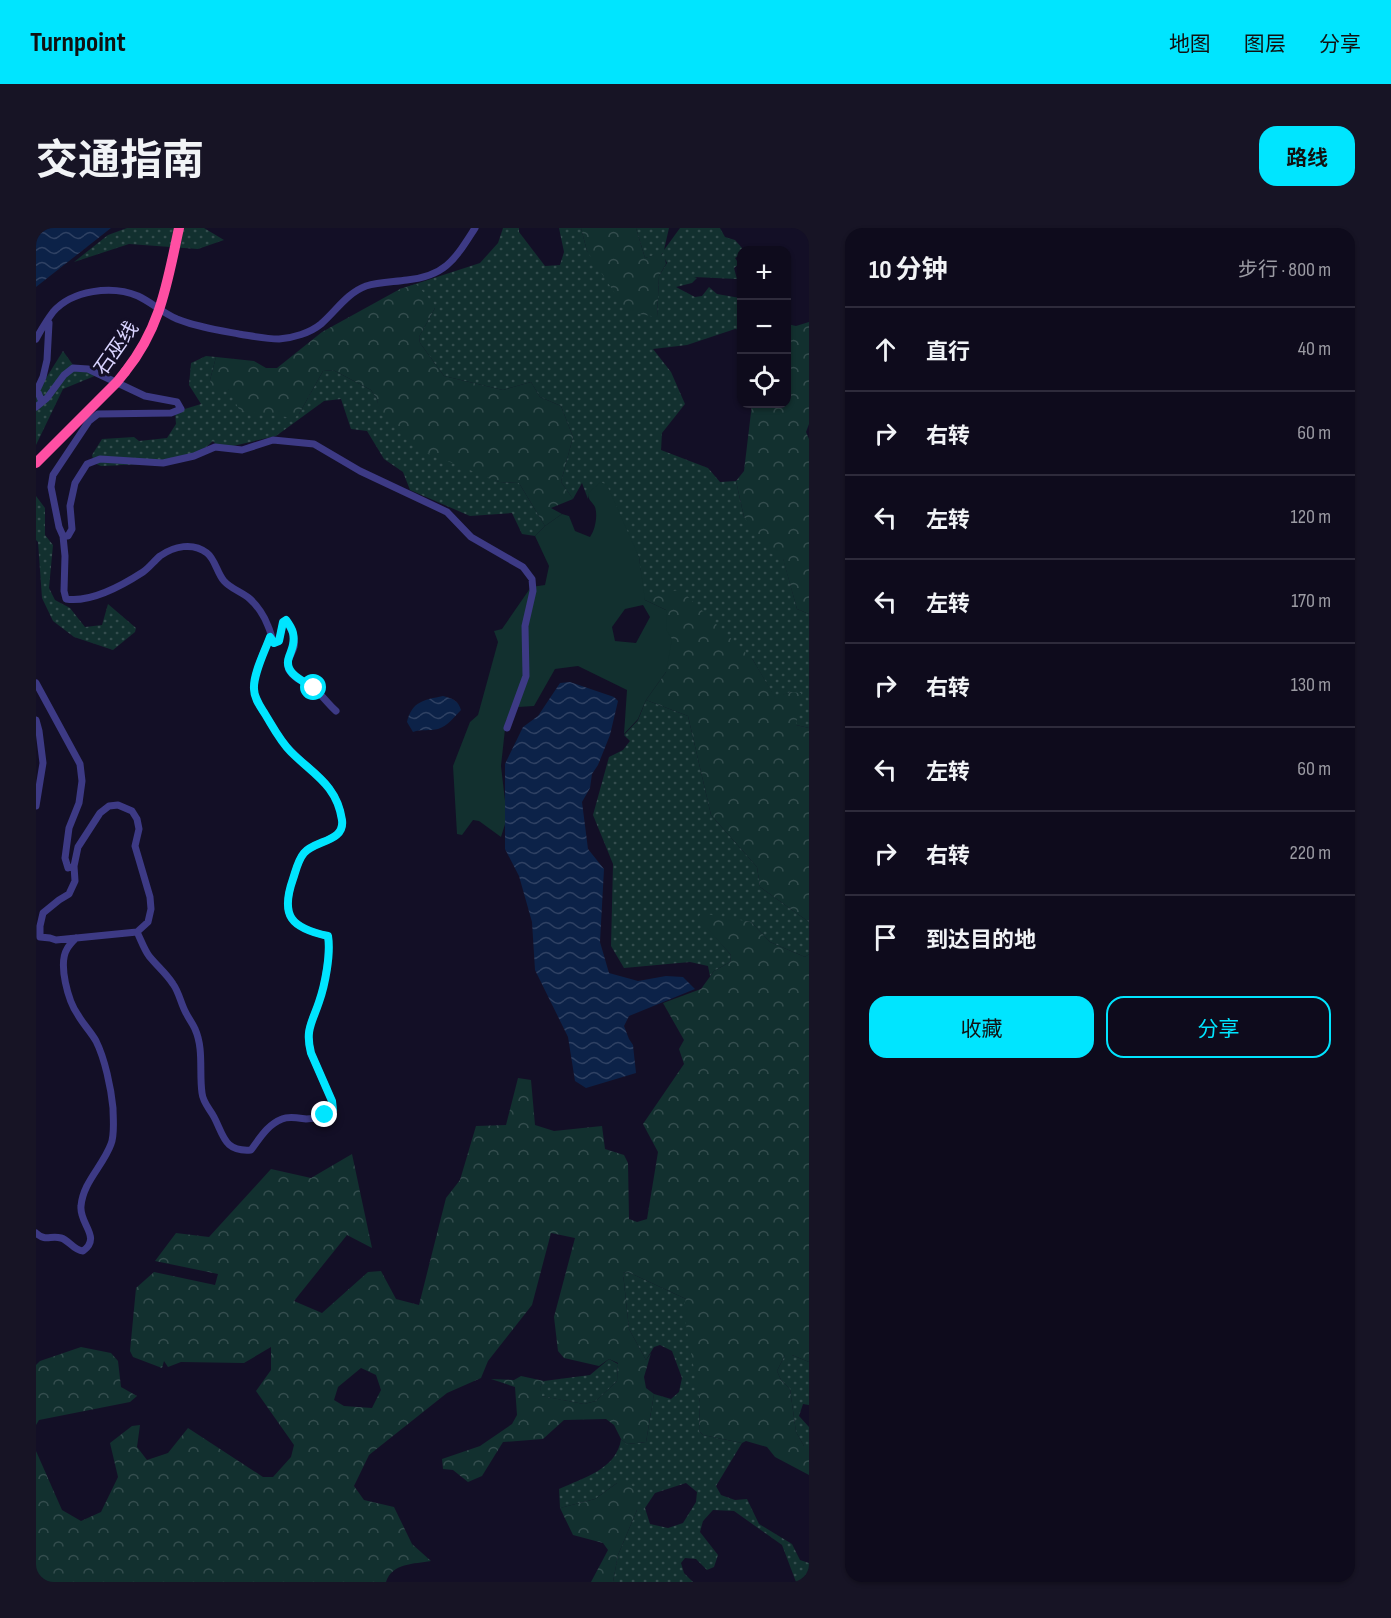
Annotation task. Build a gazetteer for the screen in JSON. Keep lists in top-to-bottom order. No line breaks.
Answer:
{"streets":{"highway":["石巫线"]},"page":{"header":"Turnpoint","nav":["地图","图层","分享"],"title":"交通指南","buttons":["路线",["收藏","分享"]],"heading":["10 分钟","步行 · 800 m"],"map_buttons":["+","−"],"list":[["直行","40 m"],["右转","60 m"],["左转","120 m"],["左转","170 m"],["右转","130 m"],["左转","60 m"],["右转","220 m"],"到达目的地"]}}
